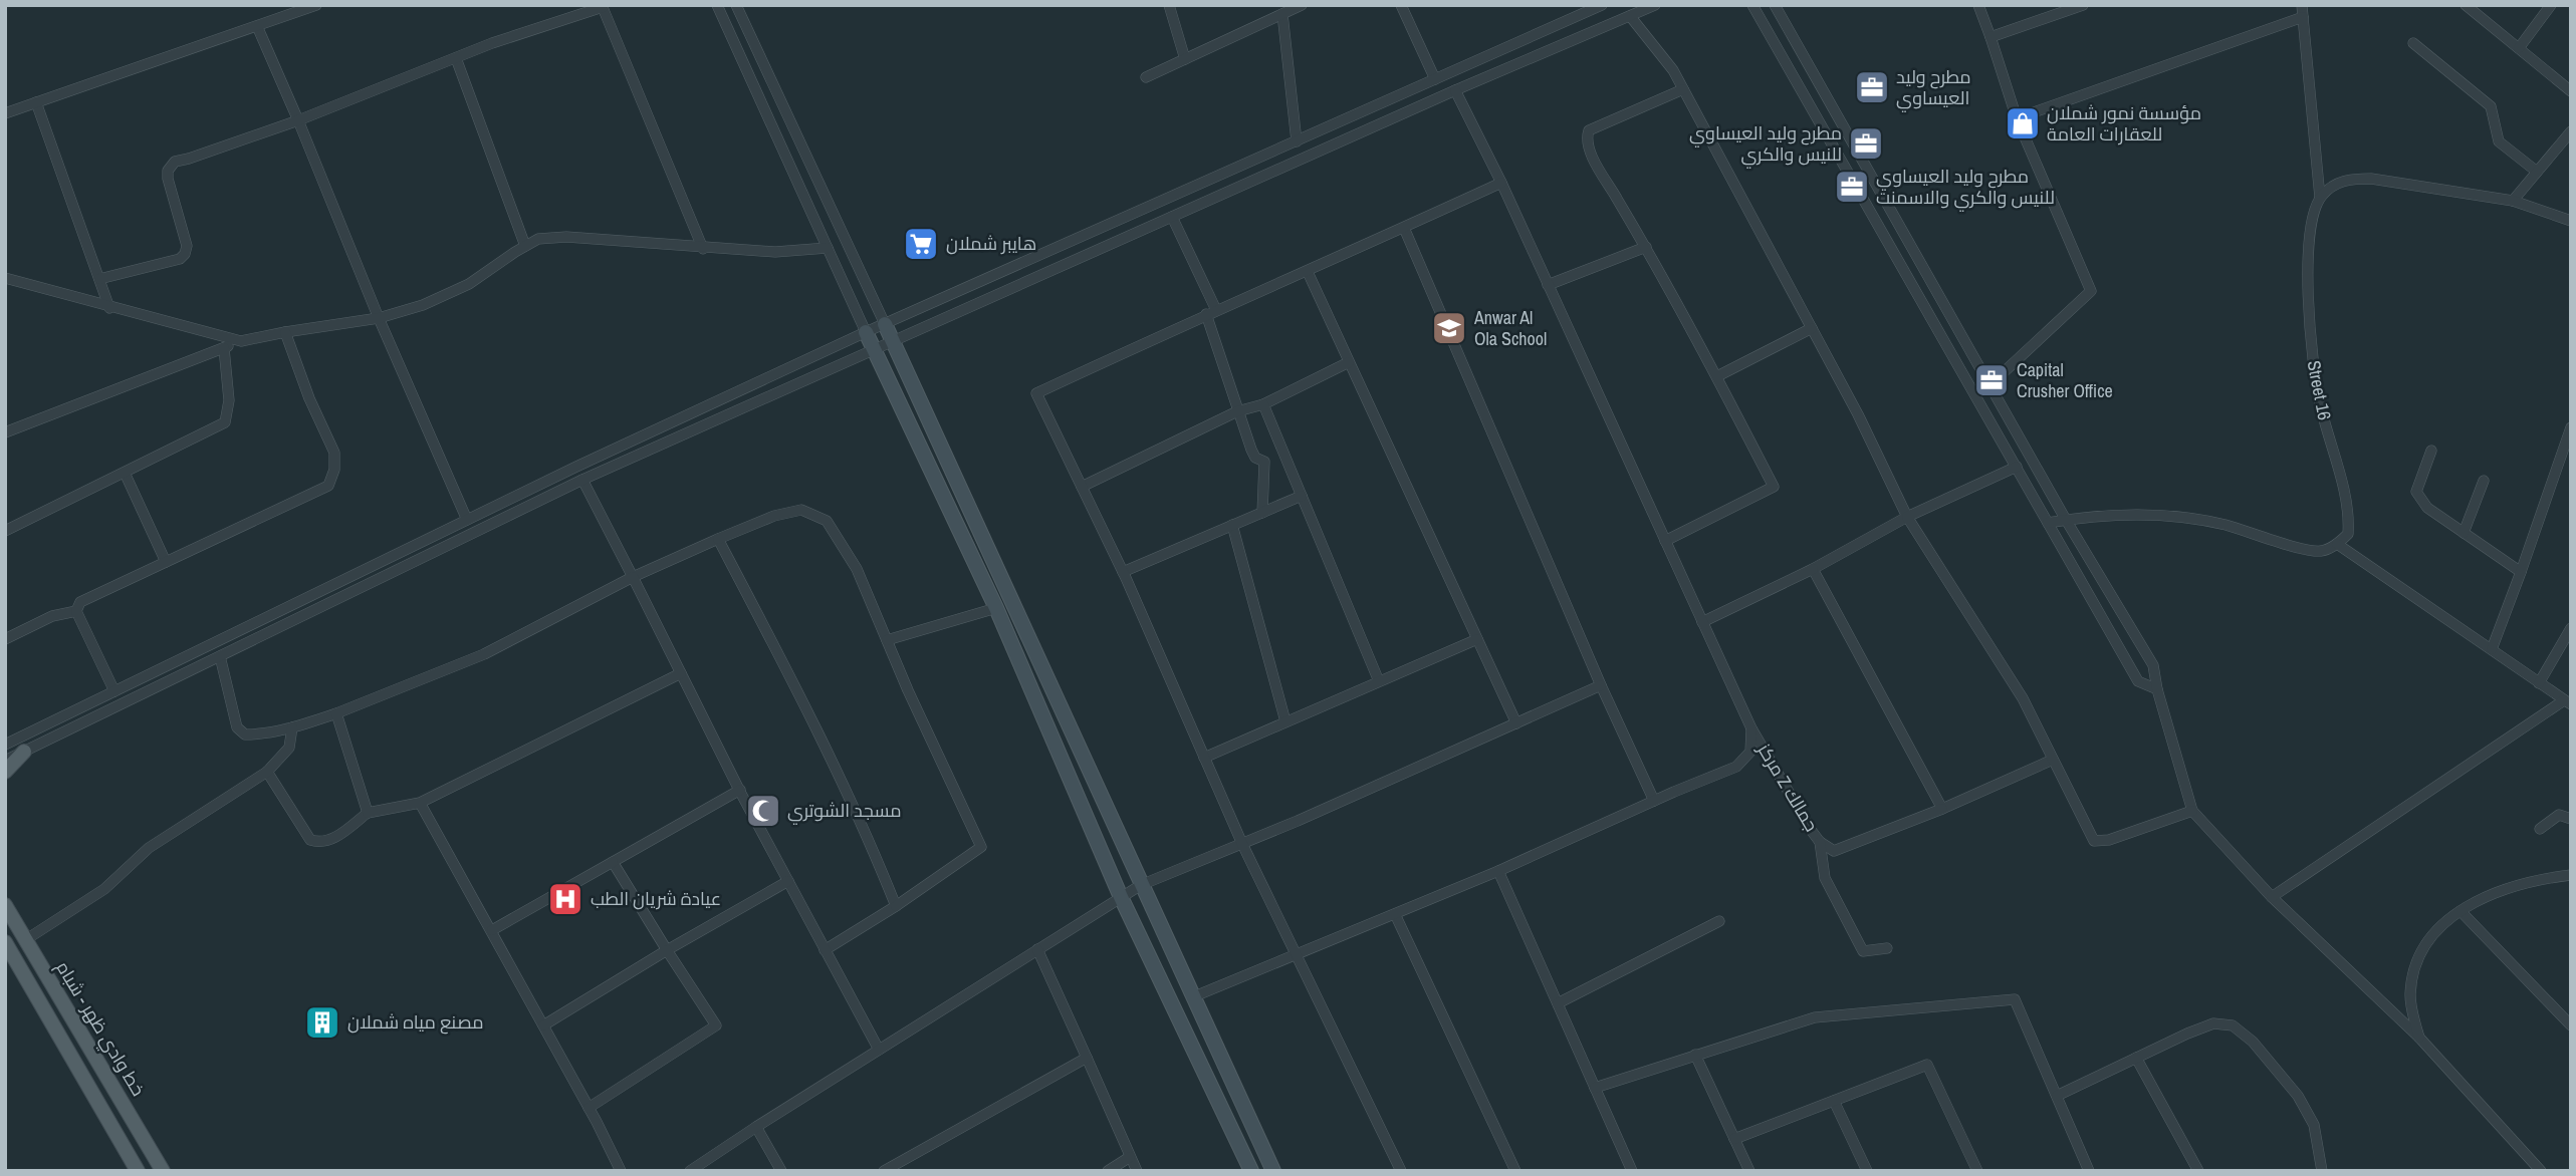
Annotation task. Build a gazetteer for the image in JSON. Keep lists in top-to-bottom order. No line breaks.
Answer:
{"streets":{"main road":["خط وادي ظهر - شبام"],"street":["Street 16","مركز Z جمالك"]},"places":{"office":["مطرح وليد العيساوي","مطرح وليد العيساوي للنيس والكري","مطرح وليد العيساوي للنيس والكري والاسمنت","Capital Crusher Office"],"shop":["مؤسسة نمور شملان للعقارات العامة"],"supermarket":["هايبر شملان"],"school or university":["Anwar Al Ola School"],"mosque":["مسجد الشوتري"],"hospital":["عيادة شريان الطب"],"building":["مصنع مياه شملان"]}}
